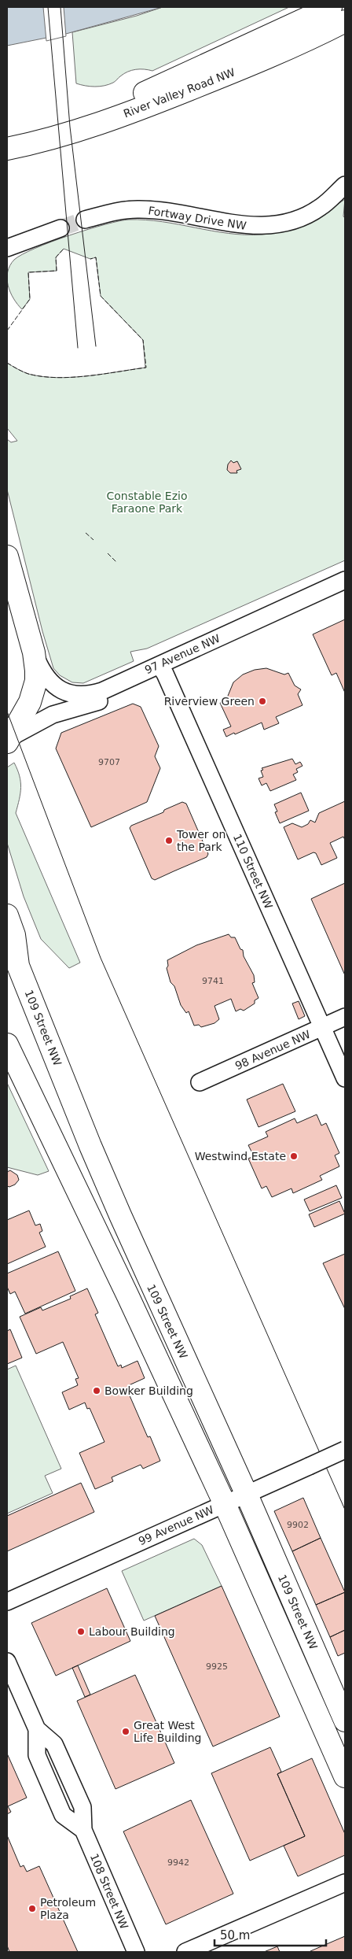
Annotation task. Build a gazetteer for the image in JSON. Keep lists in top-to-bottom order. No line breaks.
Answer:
{"streets":{"main road":["River Valley Road NW","109 Street NW"],"street":["Fortway Drive NW","97 Avenue NW","110 Street NW","98 Avenue NW","99 Avenue NW","108 Street NW"]},"crossings":[["97 Avenue NW","110 Street NW"],["110 Street NW","98 Avenue NW"],["109 Street NW","99 Avenue NW"]],"parks":["Constable Ezio Faraone Park"],"places":["Riverview Green","Tower on the Park","Westwind Estate","Bowker Building","Labour Building","Great West Life Building","Petroleum Plaza"],"house_numbers":["9707","9741","9902","9925","9942"],"scale_bar":"50 m"}
